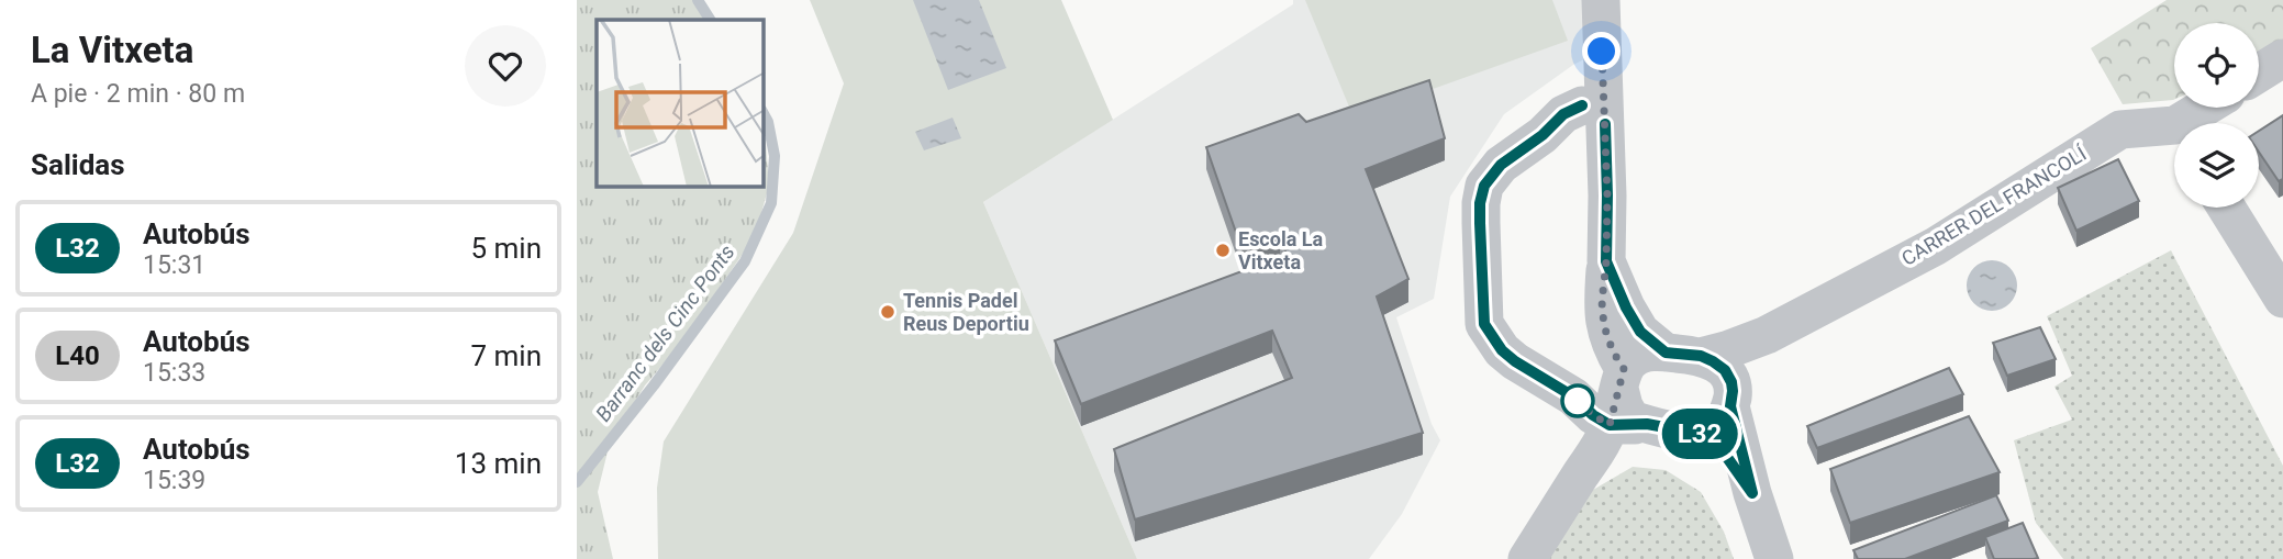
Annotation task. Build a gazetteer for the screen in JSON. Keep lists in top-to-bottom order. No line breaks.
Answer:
{"streets":{"street":["CARRER DEL FRANCOLÍ"]},"water":["Barranc dels Cinc Ponts"],"places":["Escola La Vitxeta","Tennis Padel Reus Deportiu"],"lines":["bus line L32"],"page":{"heading":[["La Vitxeta","A pie · 2 min · 80 m"],"Salidas"],"on_map":"L32","list":[{"mark":"L32","name":"Autobús","note":"15:31","value":"5 min"},{"mark":"L40","name":"Autobús","note":"15:33","value":"7 min"},{"mark":"L32","name":"Autobús","note":"15:39","value":"13 min"}]}}
